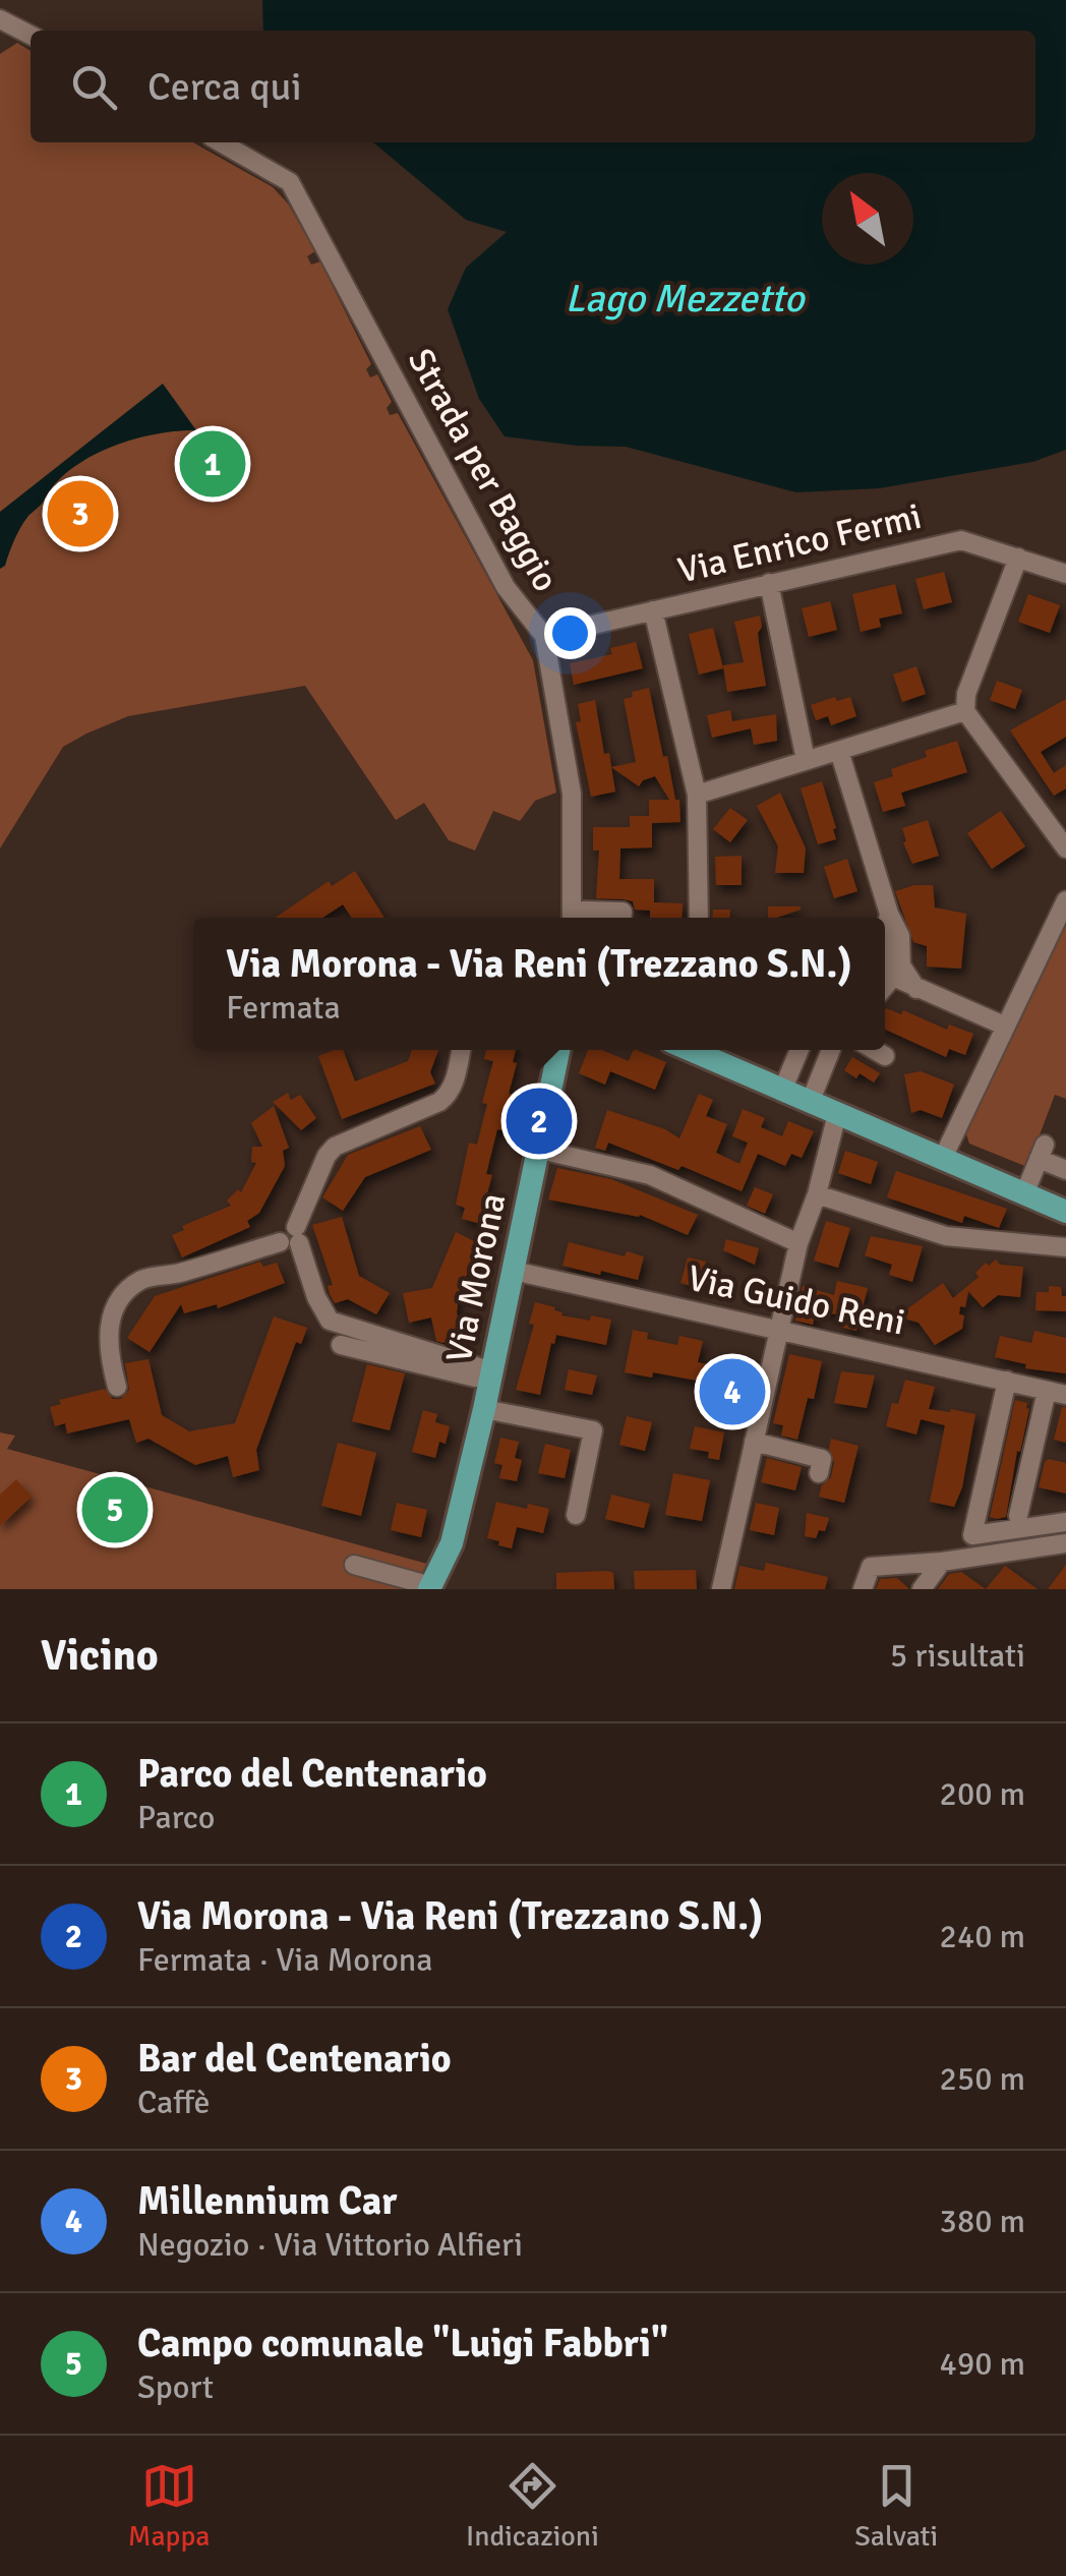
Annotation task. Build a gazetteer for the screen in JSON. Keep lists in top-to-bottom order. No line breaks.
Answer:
{"streets":{"main road":["Via Morona"],"street":["Strada per Baggio","Via Enrico Fermi","Via Guido Reni"]},"crossings":[["Strada per Baggio","Via Enrico Fermi"],["Via Morona","Via Guido Reni"]],"water":["Lago Mezzetto"],"north":"top left","page":{"search":"Cerca qui","pins":["1","3","2","4","5"],"popup":["Via Morona - Via Reni (Trezzano S.N.)","Fermata"],"heading":["Vicino","5 risultati"],"list":[{"mark":"1","name":"Parco del Centenario","note":"Parco","value":"200 m"},{"mark":"2","name":"Via Morona - Via Reni (Trezzano S.N.)","note":"Fermata · Via Morona","value":"240 m"},{"mark":"3","name":"Bar del Centenario","note":"Caffè","value":"250 m"},{"mark":"4","name":"Millennium Car","note":"Negozio · Via Vittorio Alfieri","value":"380 m"},{"mark":"5","name":"Campo comunale \"Luigi Fabbri\"","note":"Sport","value":"490 m"}],"nav":["Mappa","Indicazioni","Salvati"]}}
